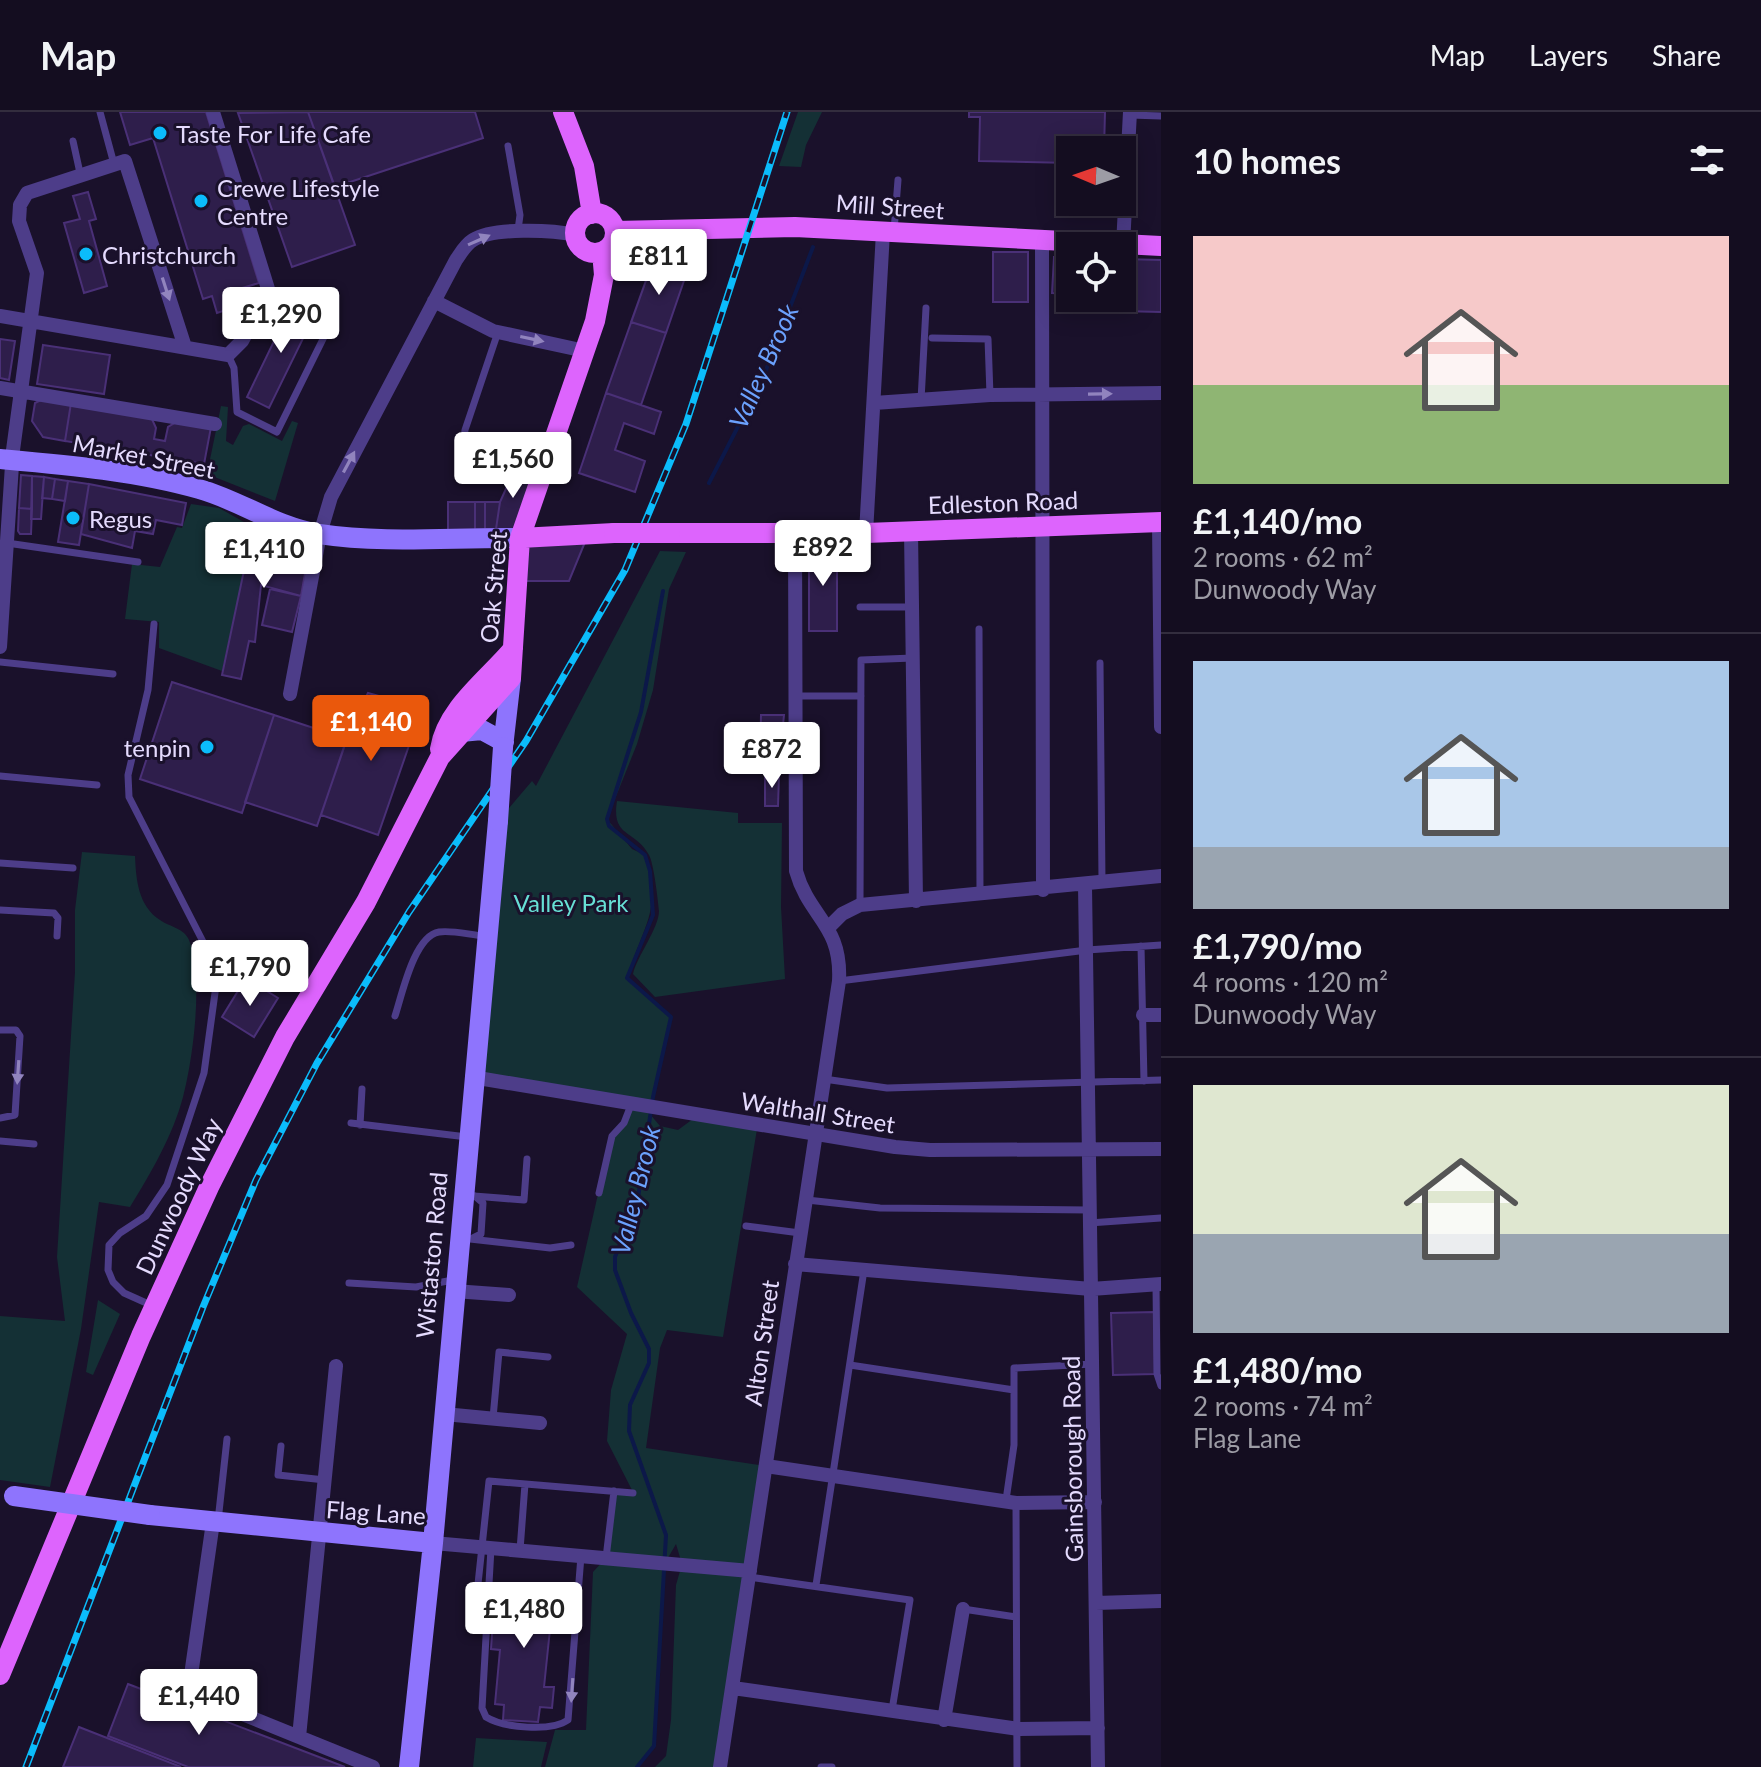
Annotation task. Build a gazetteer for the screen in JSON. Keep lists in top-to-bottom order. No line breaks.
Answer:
{"streets":{"main road":["Mill Street","Edleston Road","Oak Street","Dunwoody Way"],"street":["Market Street","Walthall Street","Wistaston Road","Alton Street","Gainsborough Road","Flag Lane"]},"crossings":[["Mill Street","Oak Street"],["Market Street","Edleston Road"],["Edleston Road","Oak Street"],["Oak Street","Dunwoody Way"],["Oak Street","Wistaston Road"],["Walthall Street","Wistaston Road"],["Walthall Street","Alton Street"],["Walthall Street","Gainsborough Road"],["Wistaston Road","Flag Lane"],["Alton Street","Flag Lane"]],"water":["Valley Brook"],"parks":["Valley Park"],"places":["Taste For Life Cafe","Crewe Lifestyle Centre","Christchurch","Regus","tenpin"],"north":"left","page":{"header":"Map","nav":["Map","Layers","Share"],"heading":"10 homes","list":[{"name":"£1,140/mo","note":"2 rooms · 62 m² · Dunwoody Way"},{"name":"£1,790/mo","note":"4 rooms · 120 m² · Dunwoody Way"},{"name":"£1,480/mo","note":"2 rooms · 74 m² · Flag Lane"}],"price":["£811","£1,290","£1,560","£892","£1,410","£1,140","£872","£1,790","£1,480","£1,440"]}}
